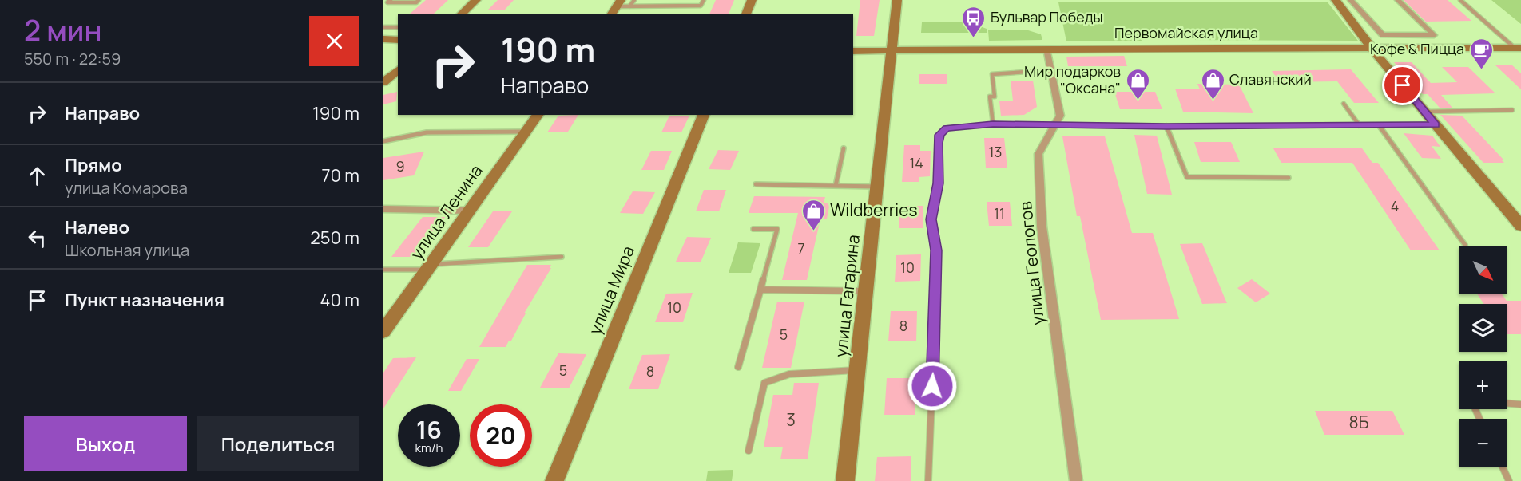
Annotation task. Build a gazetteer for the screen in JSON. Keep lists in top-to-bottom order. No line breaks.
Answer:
{"streets":{"street":["Первомайская улица","улица Ленина","улица Геологов","улица Мира","улица Гагарина"]},"crossings":[["Первомайская улица","улица Гагарина"]],"places":{"bus stop":["Бульвар Победы"],"cafe":["Кофе & Пицца"],"shop":["Мир подарков \"Оксана\"","Славянский","Wildberries"]},"house_numbers":["13","14","9","4","11","7","10","10","8","5","5","8","3","8Б"],"north":"bottom right","page":{"heading":["2 мин","550 m · 22:59"],"turn":["190 m","Направо"],"list":[{"name":"Направо","value":"190 m"},{"name":"Прямо","note":"улица Комарова","value":"70 m"},{"name":"Налево","note":"Школьная улица","value":"250 m"},{"name":"Пункт назначения","value":"40 m"}],"map_buttons":["+","−"],"speed":"16 km/h","limit":"20","buttons":["Выход","Поделиться"]}}
